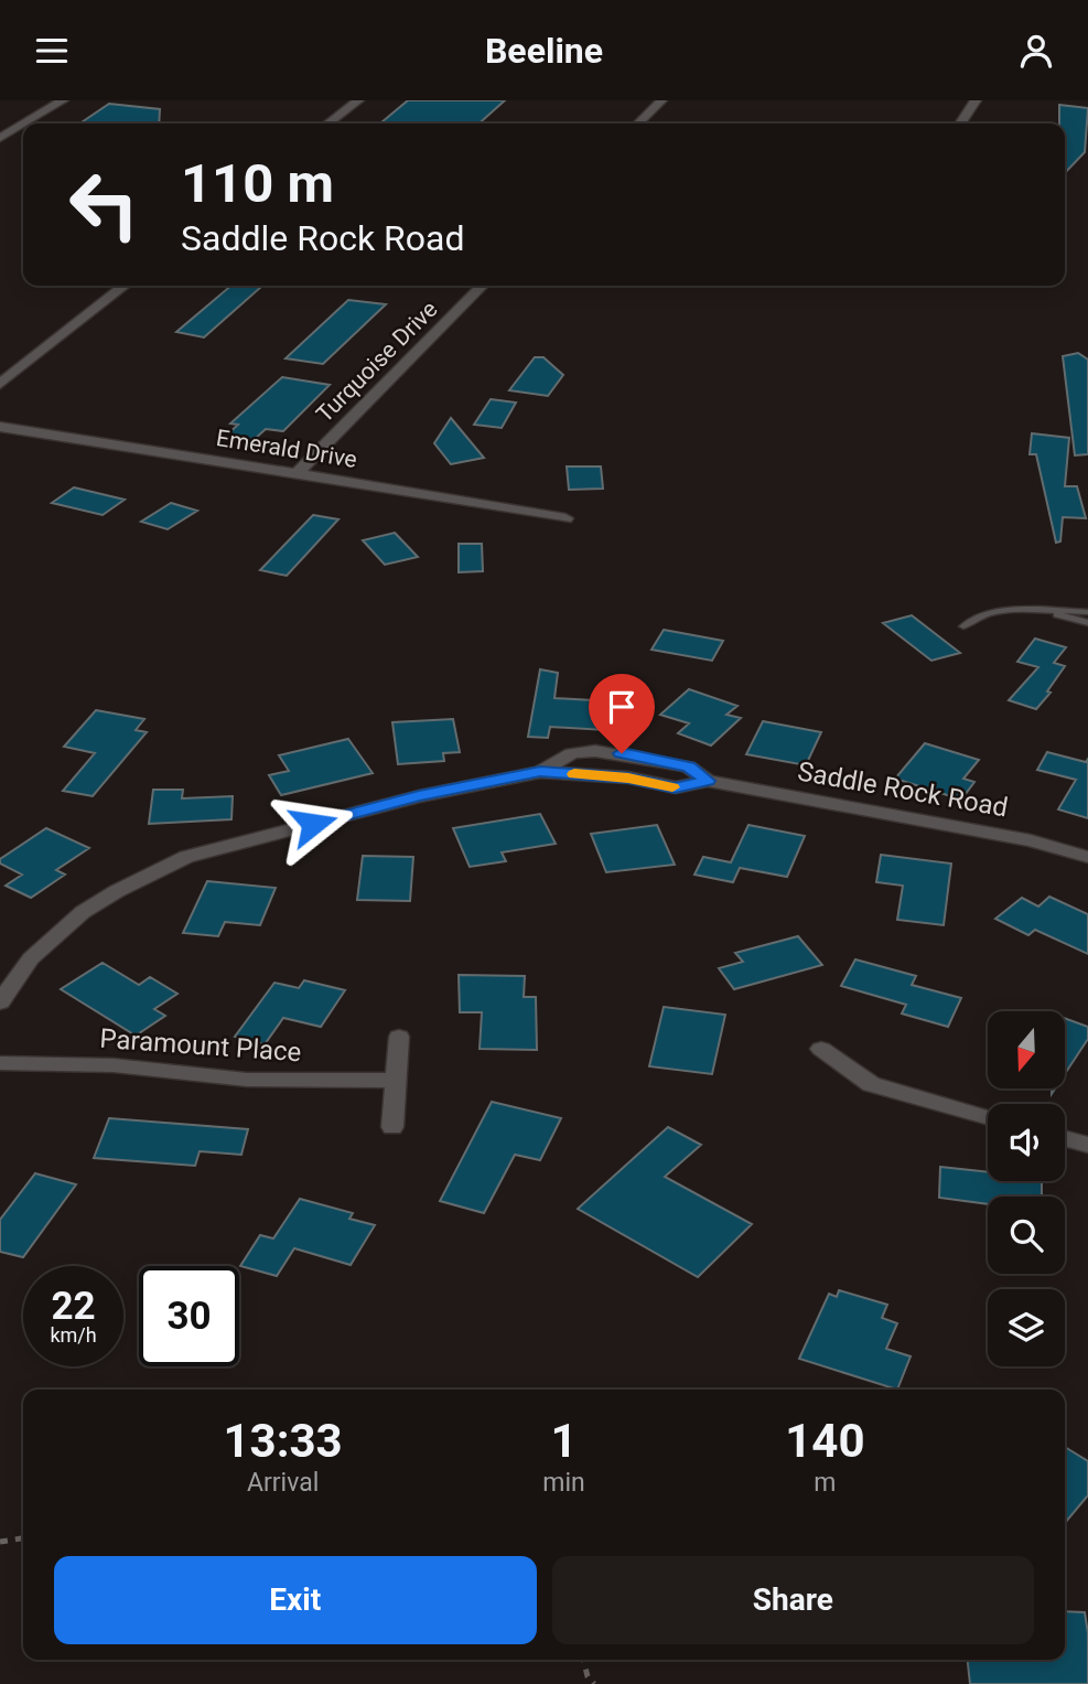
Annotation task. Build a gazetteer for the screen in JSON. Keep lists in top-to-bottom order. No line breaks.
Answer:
{"streets":{"street":["Turquoise Drive","Emerald Drive","Saddle Rock Road","Paramount Place"]},"crossings":[["Turquoise Drive","Emerald Drive"]],"north":"bottom","page":{"header":"Beeline","turn":["110 m","Saddle Rock Road"],"speed":"22 km/h","limit":"30","eta":["13:33","Arrival","1","min","140","m"],"buttons":["Exit","Share"]}}
